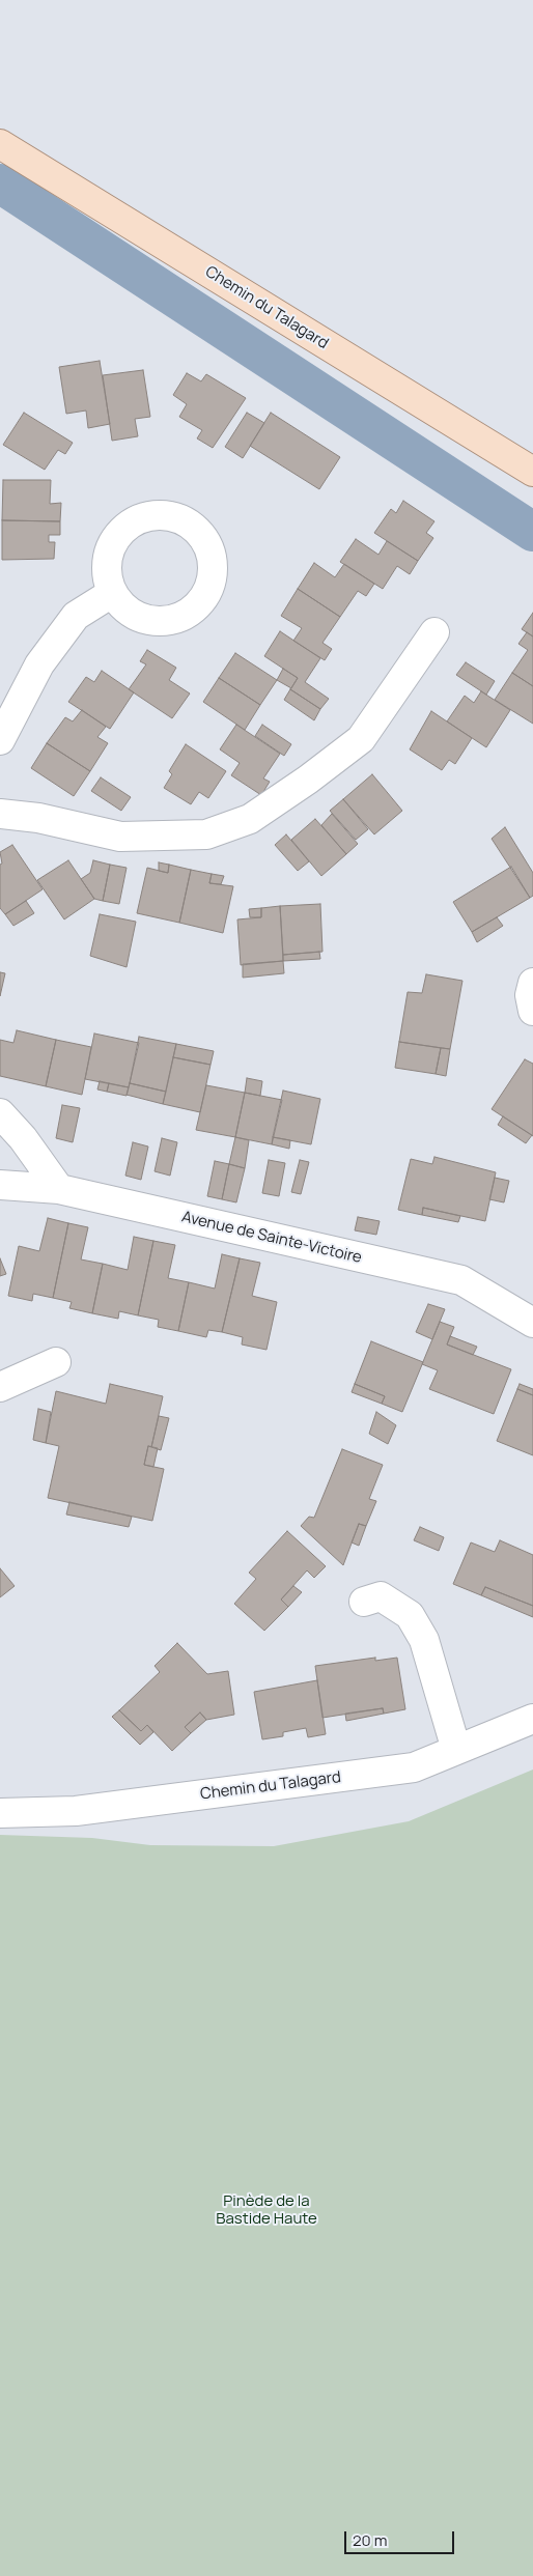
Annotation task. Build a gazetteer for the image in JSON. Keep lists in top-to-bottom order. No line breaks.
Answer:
{"streets":{"main road":["Chemin du Talagard"],"street":["Avenue de Sainte-Victoire"]},"parks":["Pinède de la Bastide Haute"],"scale_bar":"20 m"}
